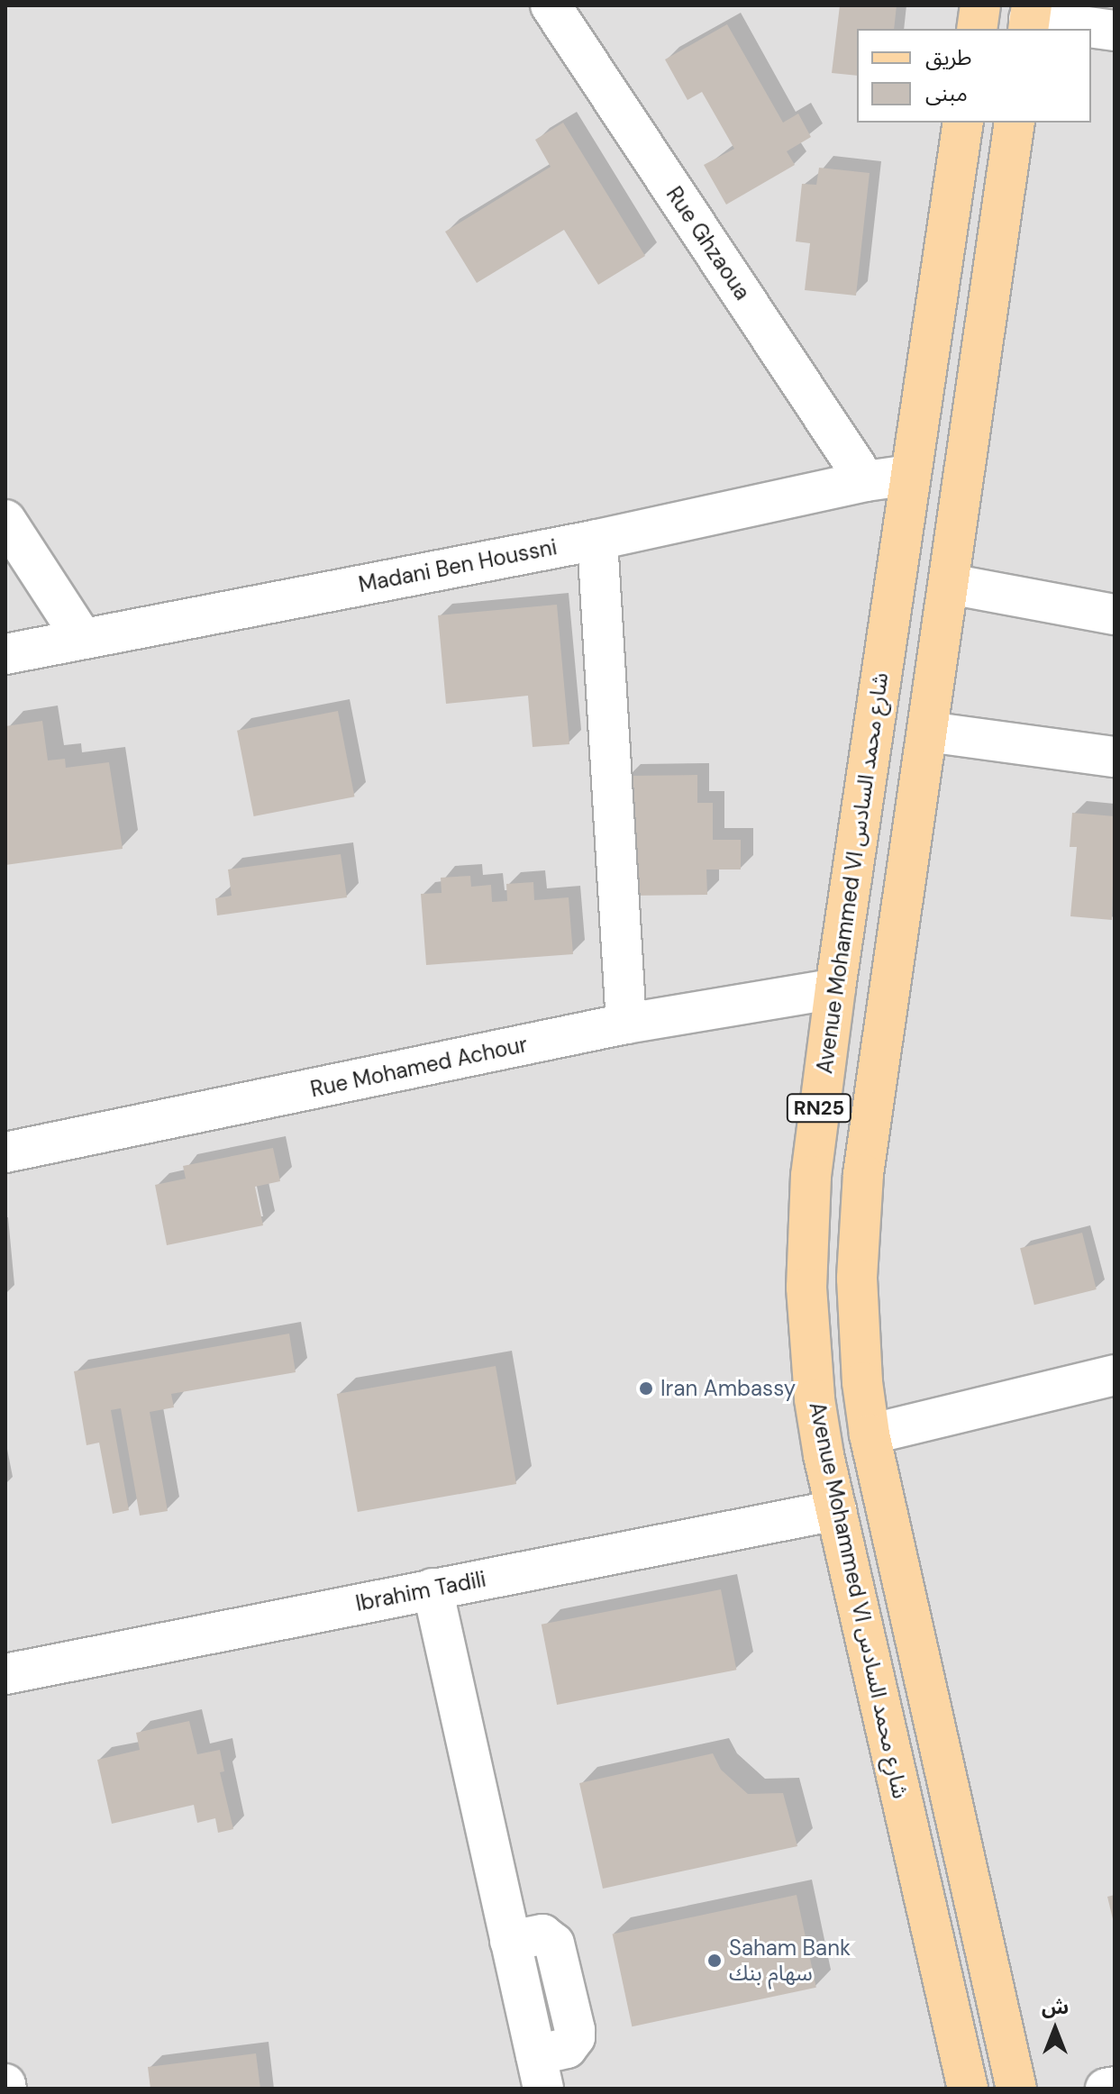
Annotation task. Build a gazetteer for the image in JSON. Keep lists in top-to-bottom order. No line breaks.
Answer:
{"streets":{"main road":["Avenue Mohammed VI شارع محمد السادس","RN25"],"street":["Rue Ghzaoua","Madani Ben Houssni","Rue Mohamed Achour","Ibrahim Tadili"]},"crossings":[["Rue Ghzaoua","Madani Ben Houssni"],["Madani Ben Houssni","Avenue Mohammed VI شارع محمد السادس"],["Avenue Mohammed VI شارع محمد السادس","Rue Mohamed Achour"],["Avenue Mohammed VI شارع محمد السادس","Ibrahim Tadili"]],"places":["Iran Ambassy","Saham Bank سهام بنك"],"legend":["طريق","مبنى"],"north":"top"}
